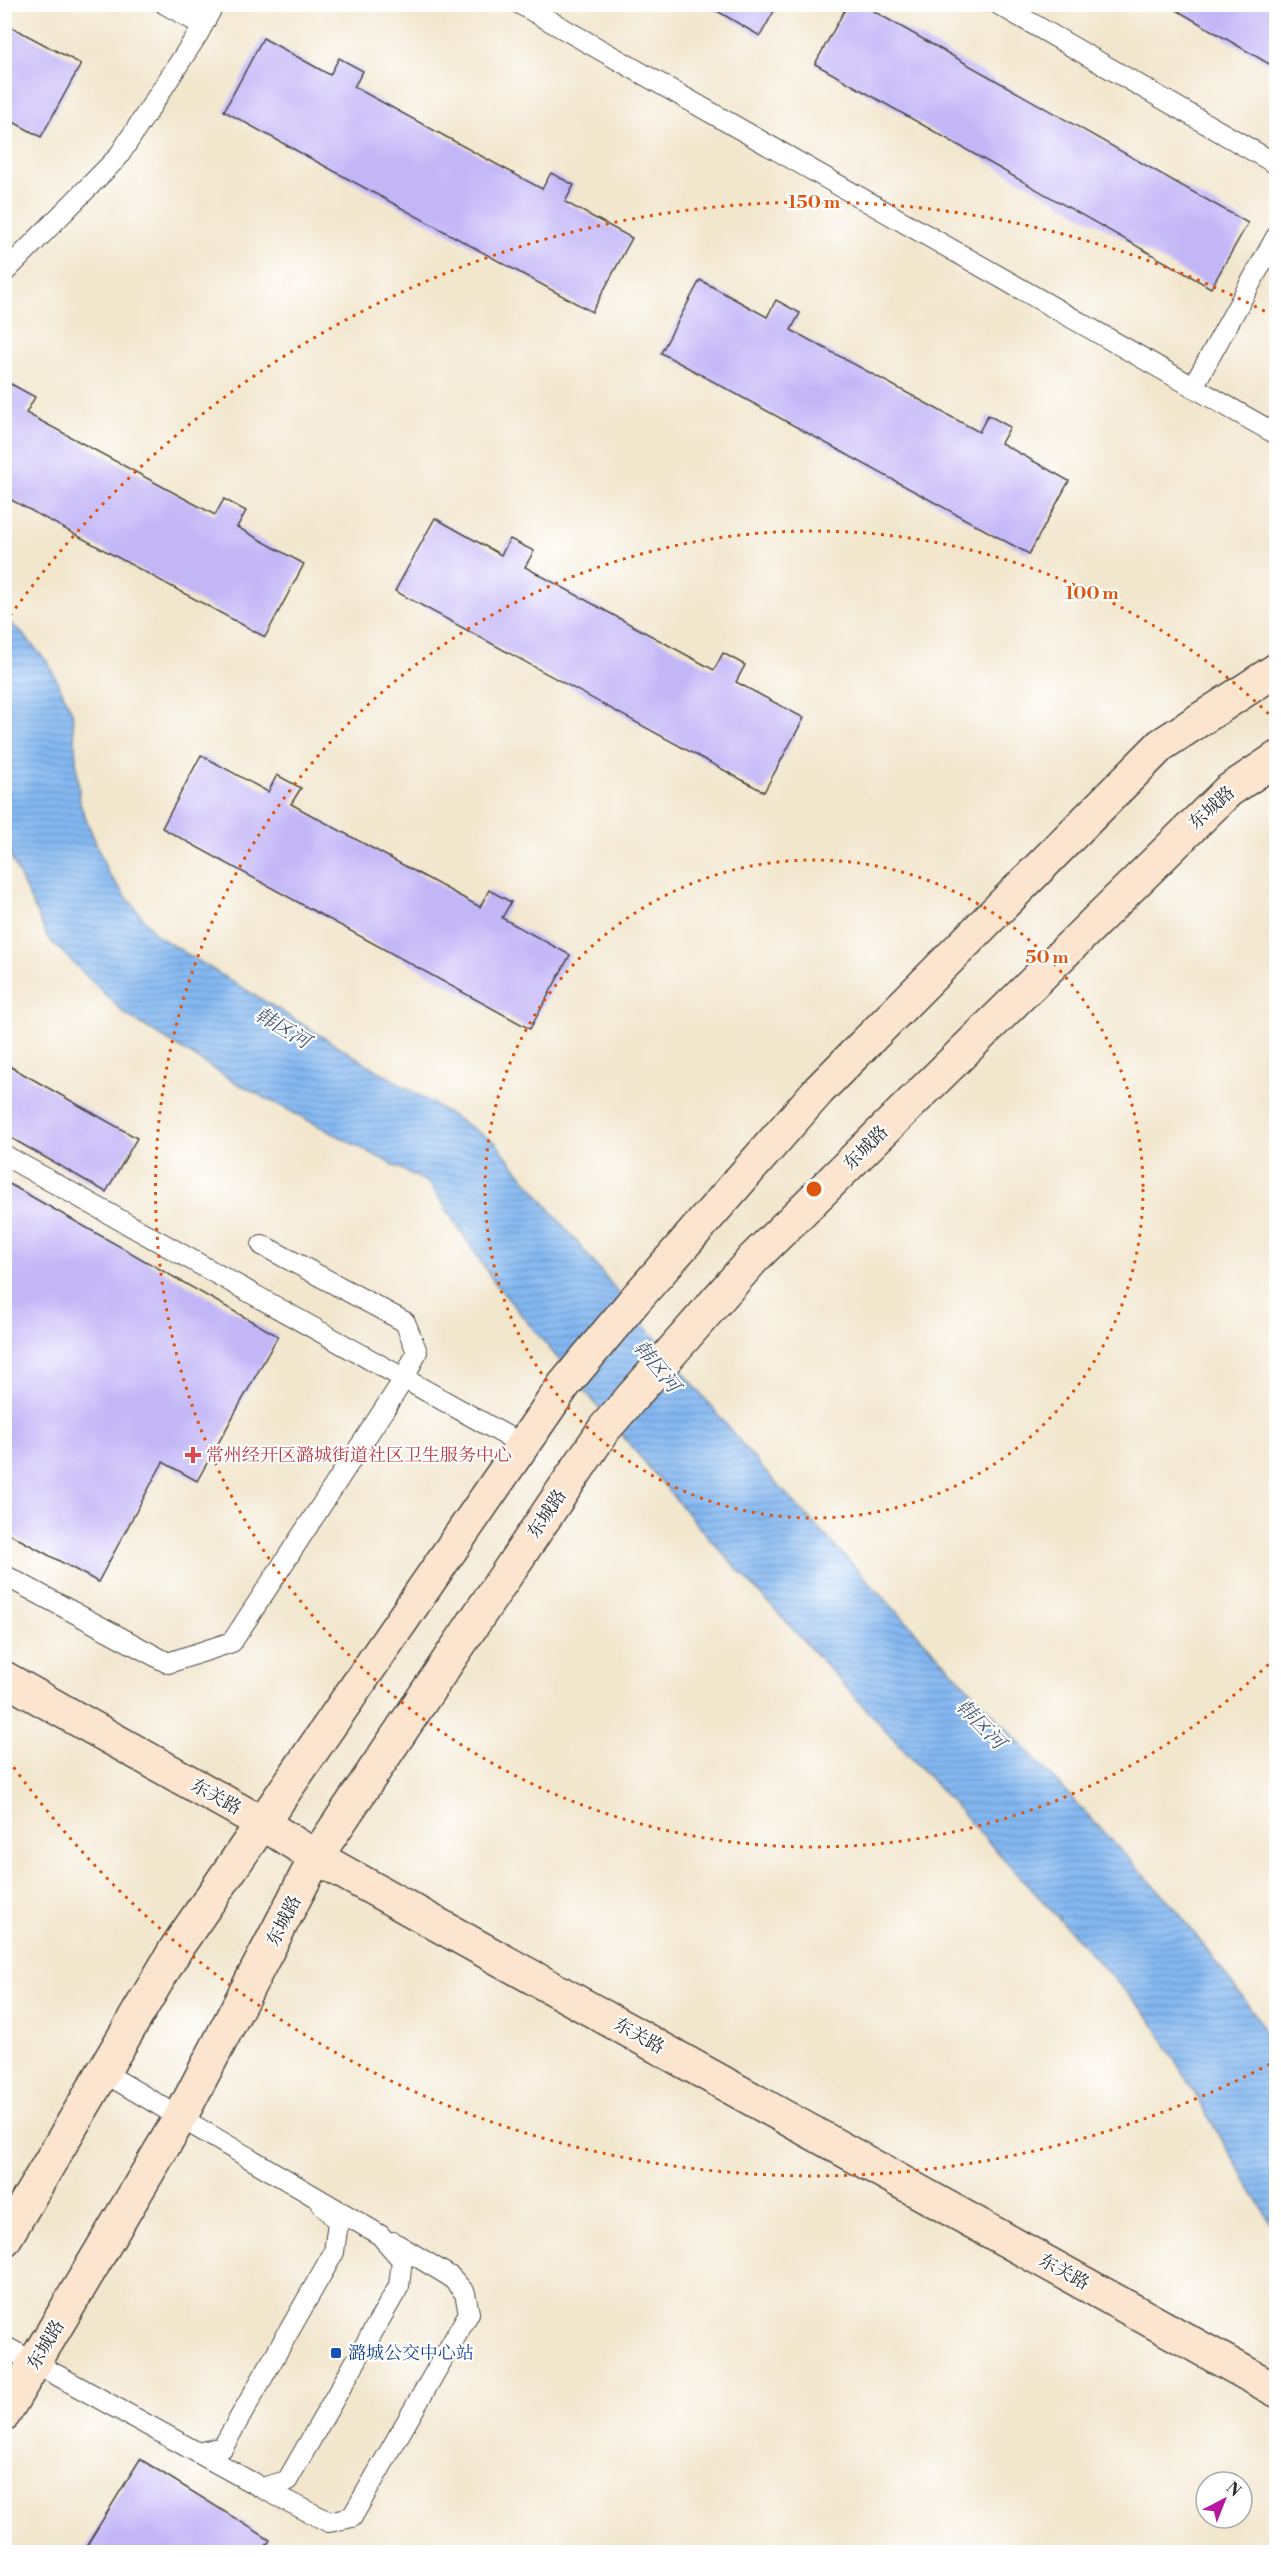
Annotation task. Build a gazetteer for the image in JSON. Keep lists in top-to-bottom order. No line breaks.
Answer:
{"streets":{"main road":["东城路","东关路"]},"crossings":[["东城路","东关路"]],"water":["韩区河"],"places":{"health":["常州经开区潞城街道社区卫生服务中心"],"transit":["潞城公交中心站"]},"north":"top right","rings":["150 m","100 m","50 m"]}
